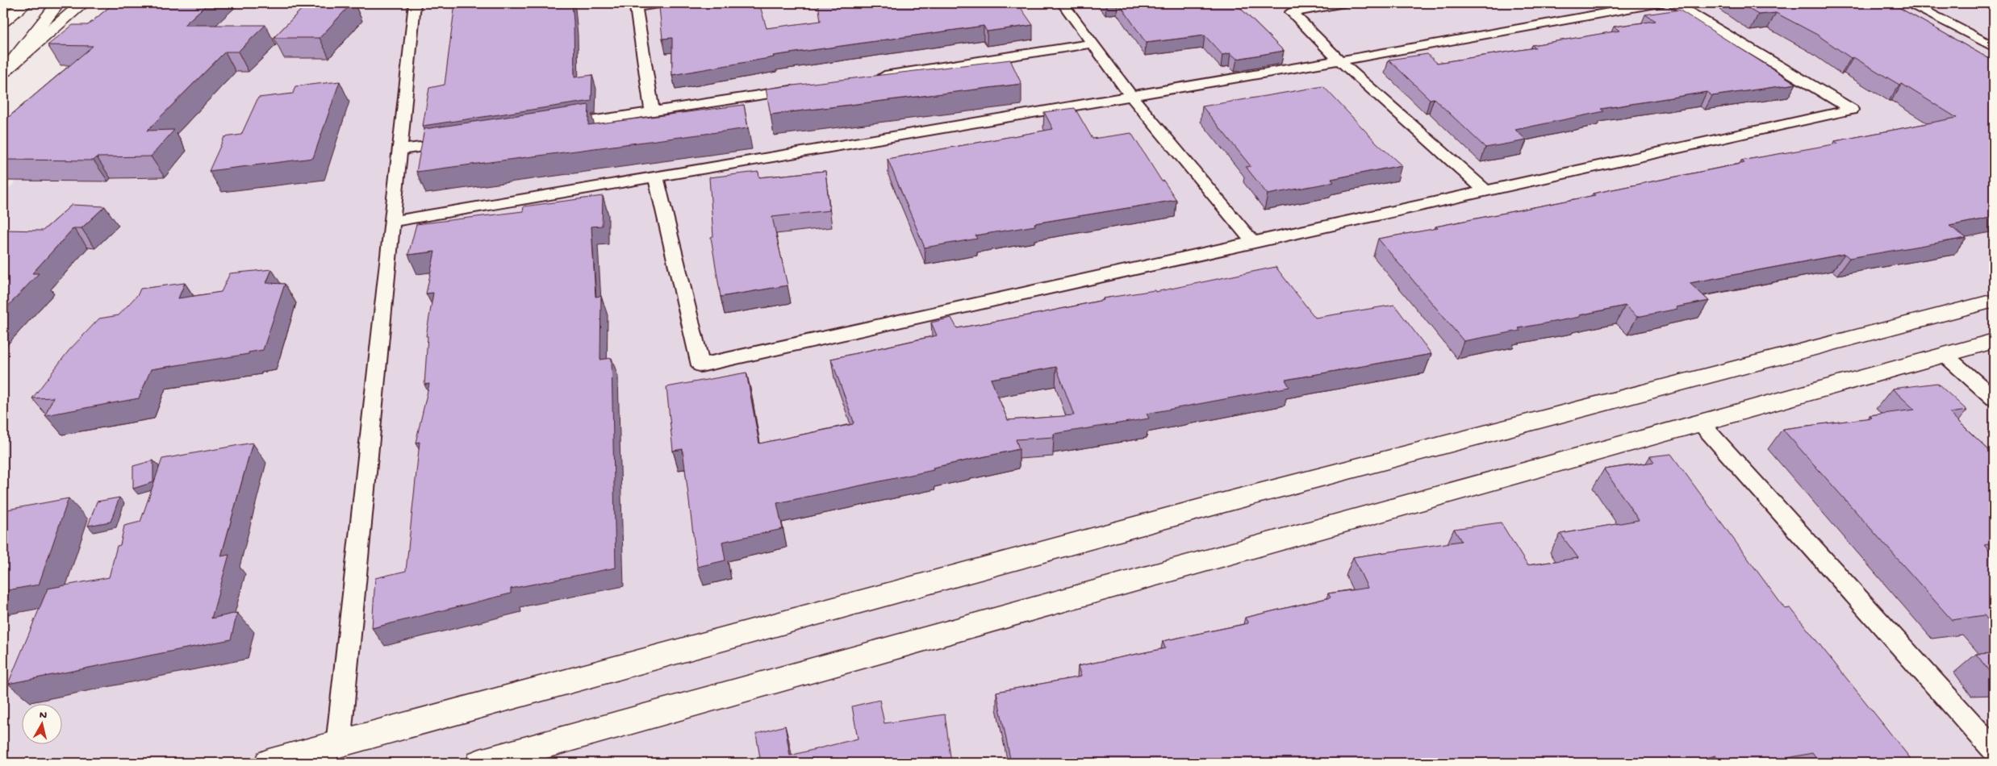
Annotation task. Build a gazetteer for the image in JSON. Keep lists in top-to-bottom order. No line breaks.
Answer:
{"north":"top"}
